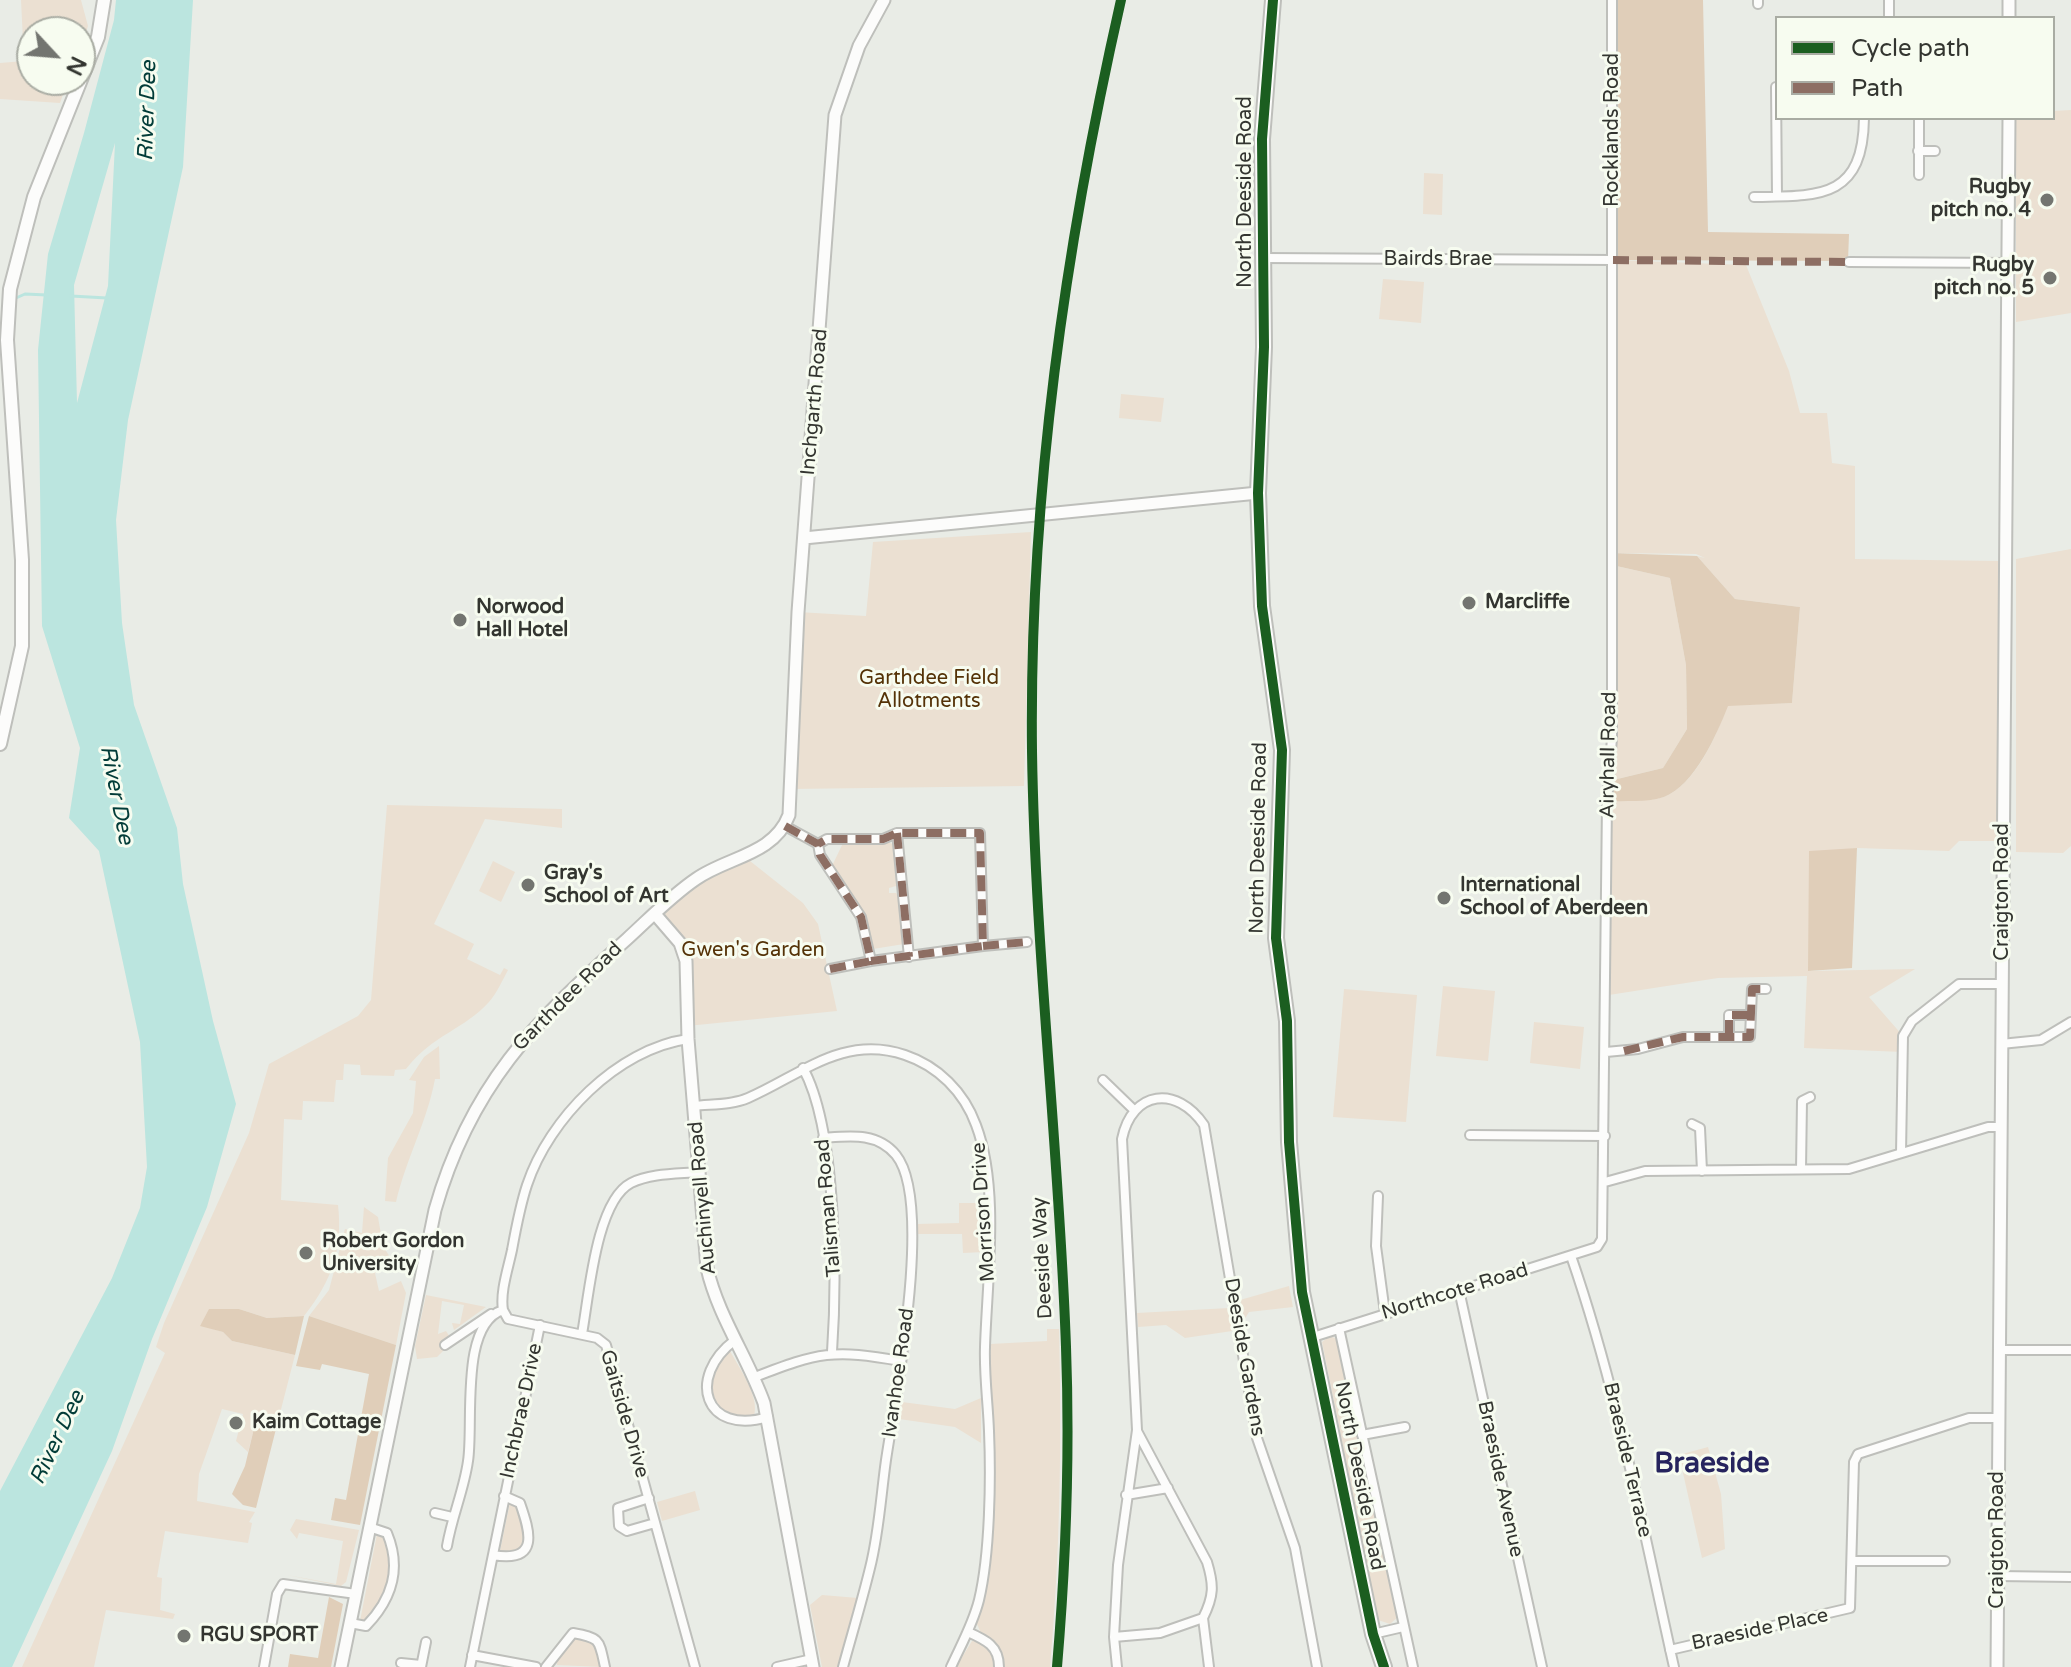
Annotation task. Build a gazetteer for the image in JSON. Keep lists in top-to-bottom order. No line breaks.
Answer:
{"streets":{"main road":["North Deeside Road"],"street":["Rocklands Road","Bairds Brae","Inchgarth Road","Airyhall Road","Craigton Road","Garthdee Road","Auchinyell Road","Talisman Road","Morrison Drive","Northcote Road","Deeside Gardens","Ivanhoe Road","Inchbrae Drive","Gaitside Drive","Braeside Terrace","Braeside Avenue","Braeside Place"],"cycle path":["Deeside Way"]},"crossings":[["Rocklands Road","Bairds Brae"],["Rocklands Road","Airyhall Road"],["North Deeside Road","Bairds Brae"],["North Deeside Road","Northcote Road"],["Bairds Brae","Airyhall Road"],["Inchgarth Road","Garthdee Road"],["Airyhall Road","Northcote Road"],["Craigton Road","Braeside Place"],["Garthdee Road","Auchinyell Road"],["Auchinyell Road","Morrison Drive"],["Talisman Road","Morrison Drive"],["Talisman Road","Ivanhoe Road"],["Northcote Road","Braeside Terrace"],["Northcote Road","Braeside Avenue"],["Inchbrae Drive","Gaitside Drive"],["Braeside Terrace","Braeside Place"]],"districts":["Braeside"],"water":["River Dee"],"parks":["Garthdee Field Allotments","Gwen's Garden"],"places":["Rugby pitch no. 4","Rugby pitch no. 5","Marcliffe","Norwood Hall Hotel","Gray's School of Art","International School of Aberdeen","Robert Gordon University","Kaim Cottage","RGU SPORT"],"legend":["Cycle path","Path"],"north":"bottom right"}
